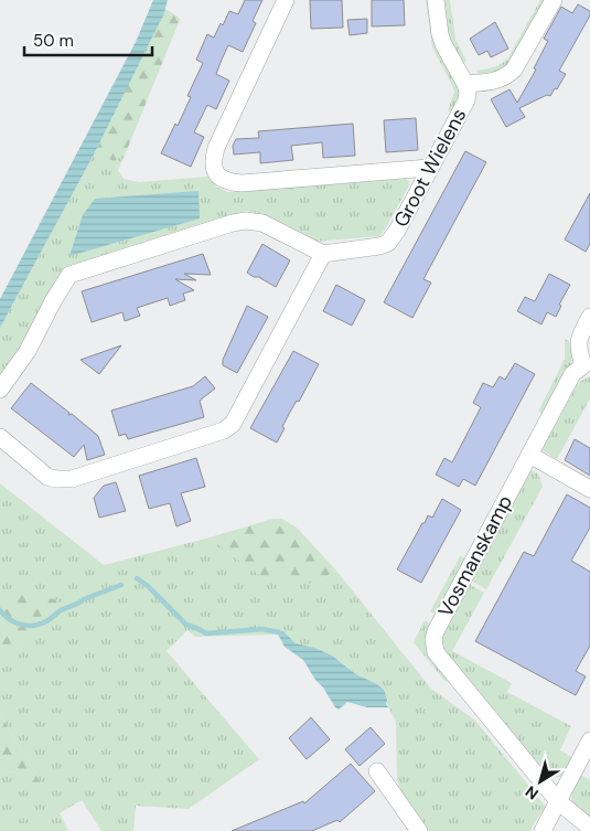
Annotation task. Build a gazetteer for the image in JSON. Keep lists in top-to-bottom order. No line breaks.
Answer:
{"streets":{"street":["Groot Wielens","Vosmanskamp"]},"scale_bar":"50 m","north":"bottom left"}
